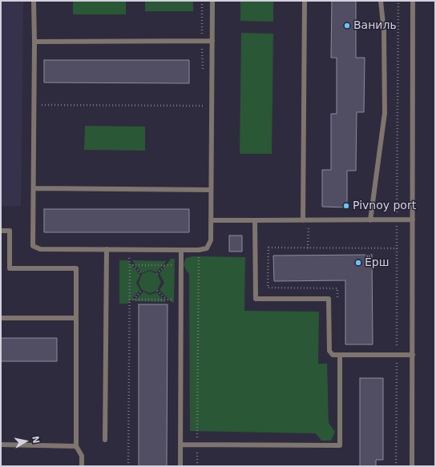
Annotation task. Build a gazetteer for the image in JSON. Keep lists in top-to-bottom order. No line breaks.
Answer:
{"places":["Ваниль","Pivnoy port","Ёрш"],"north":"right"}
